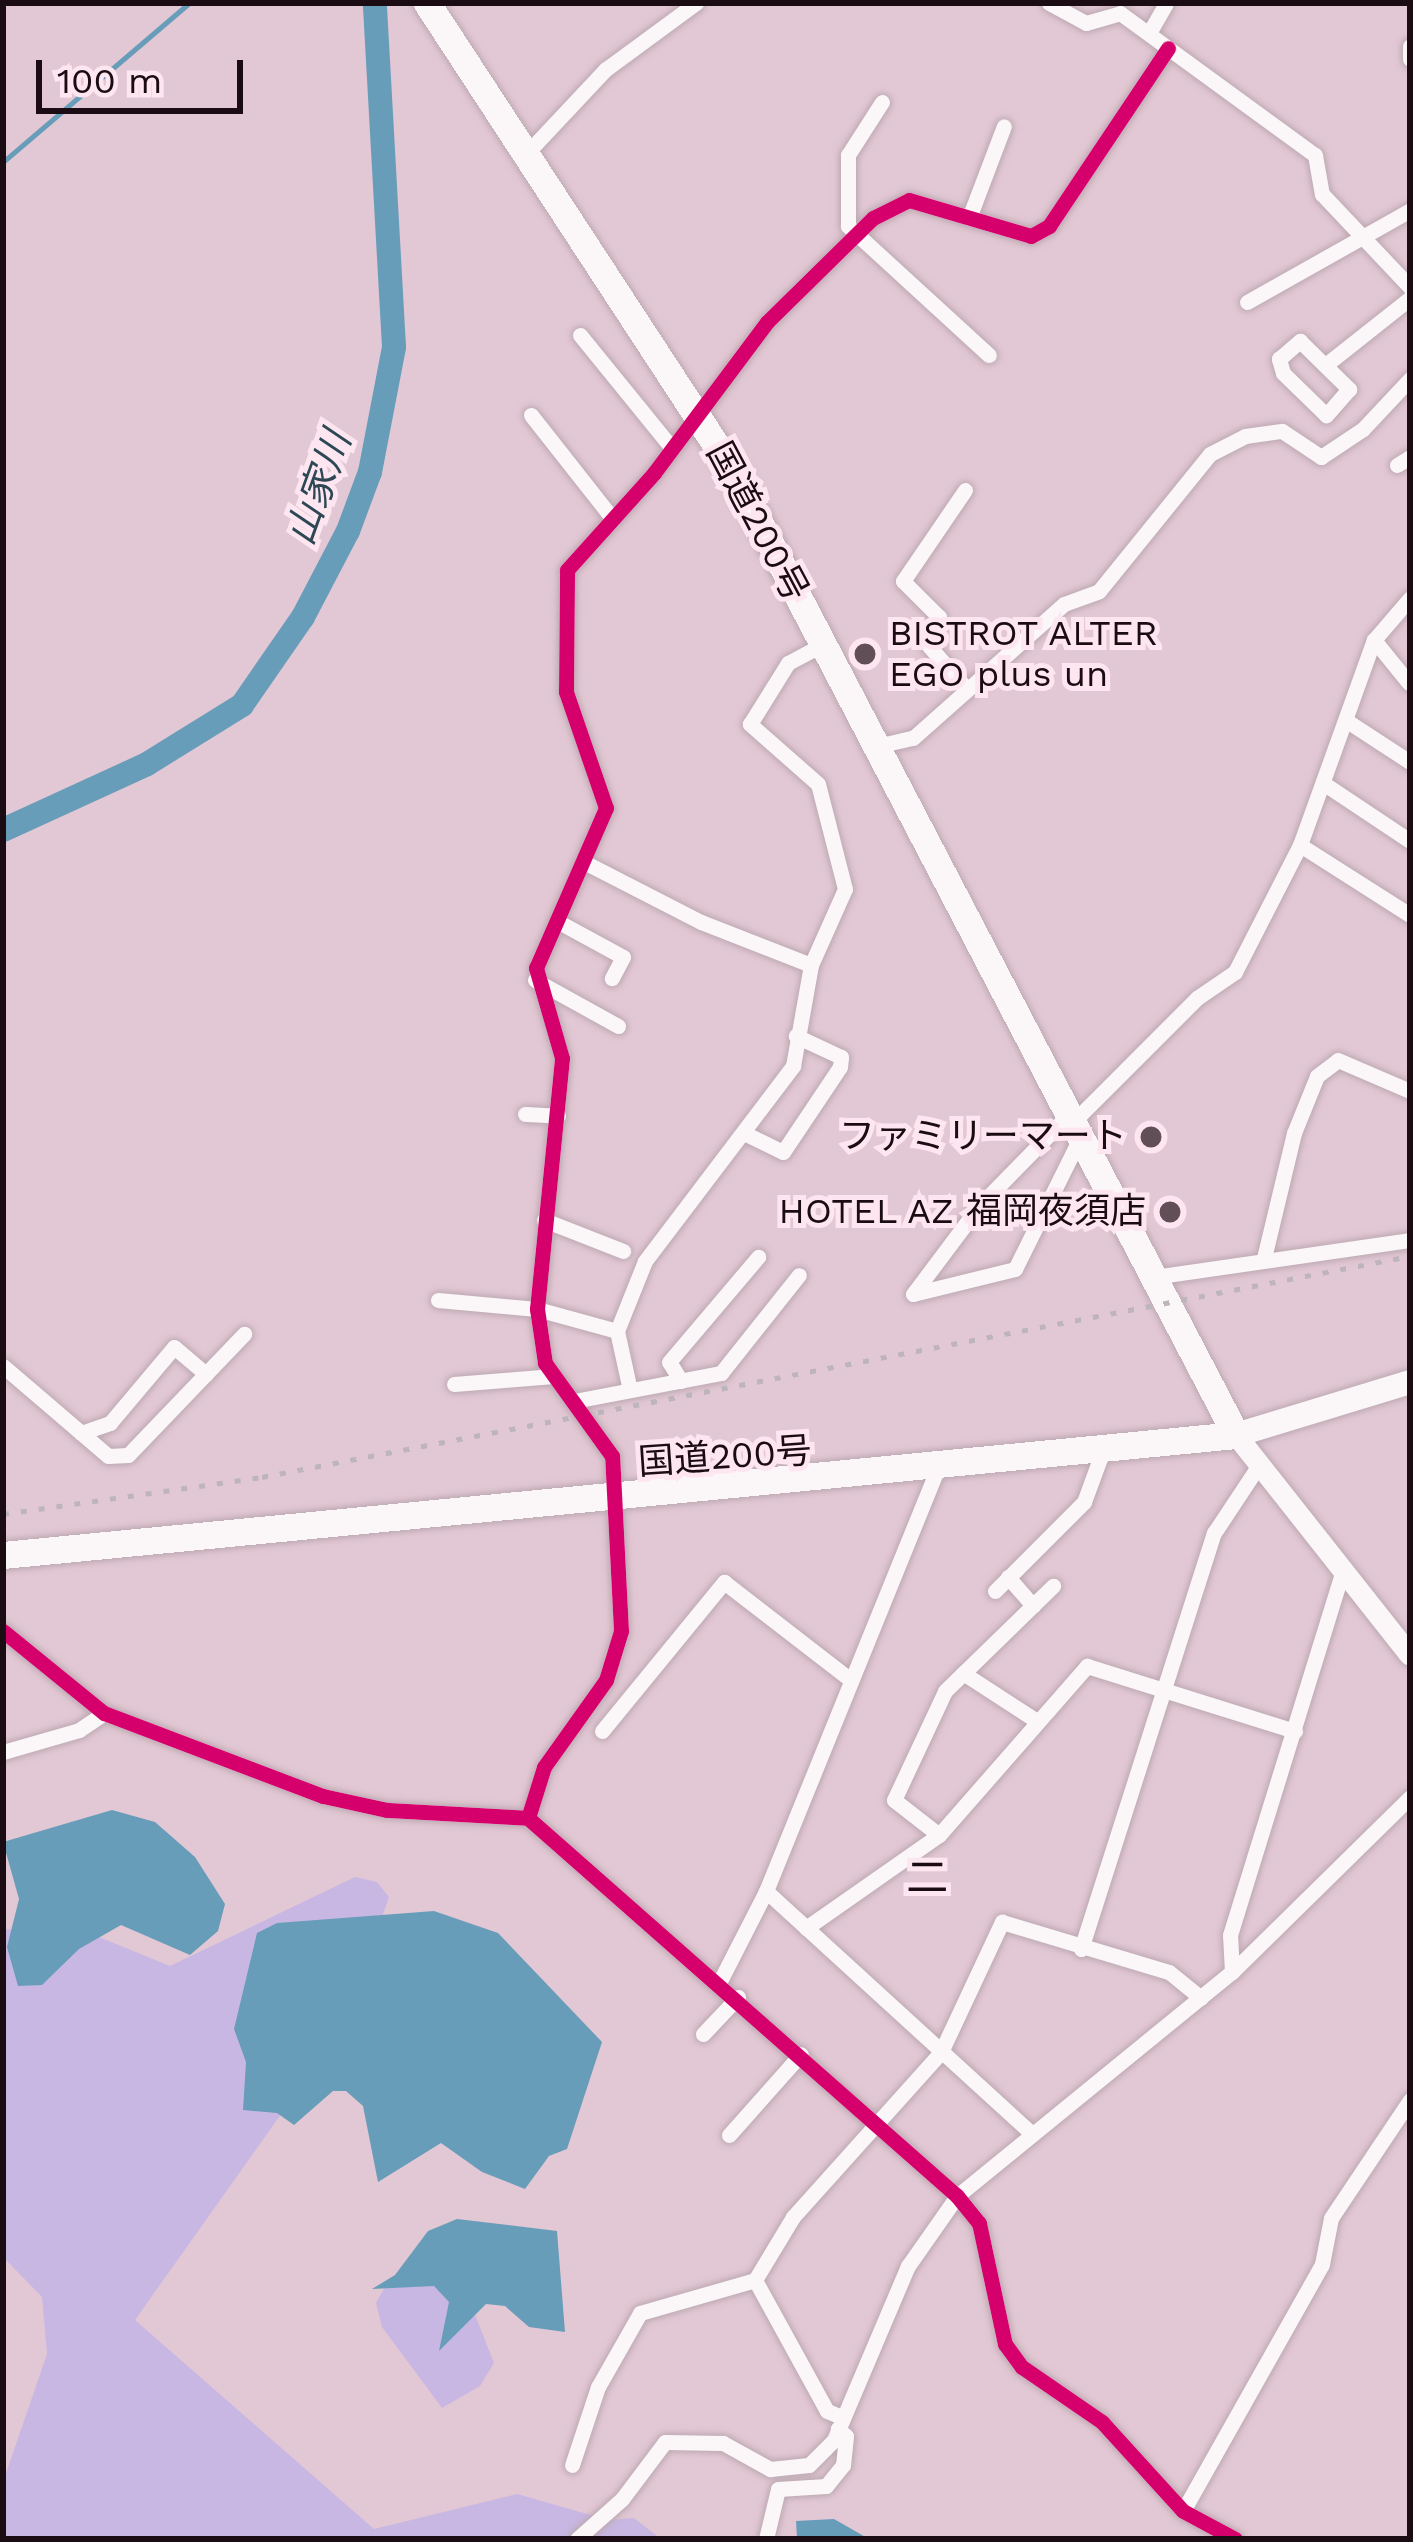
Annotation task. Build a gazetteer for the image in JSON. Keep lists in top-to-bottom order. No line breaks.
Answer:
{"streets":{"highway":["国道200号"]},"districts":["二"],"water":["山家川"],"places":["BISTROT ALTER EGO plus un","ファミリーマート","HOTEL AZ 福岡夜須店"],"scale_bar":"100 m"}
